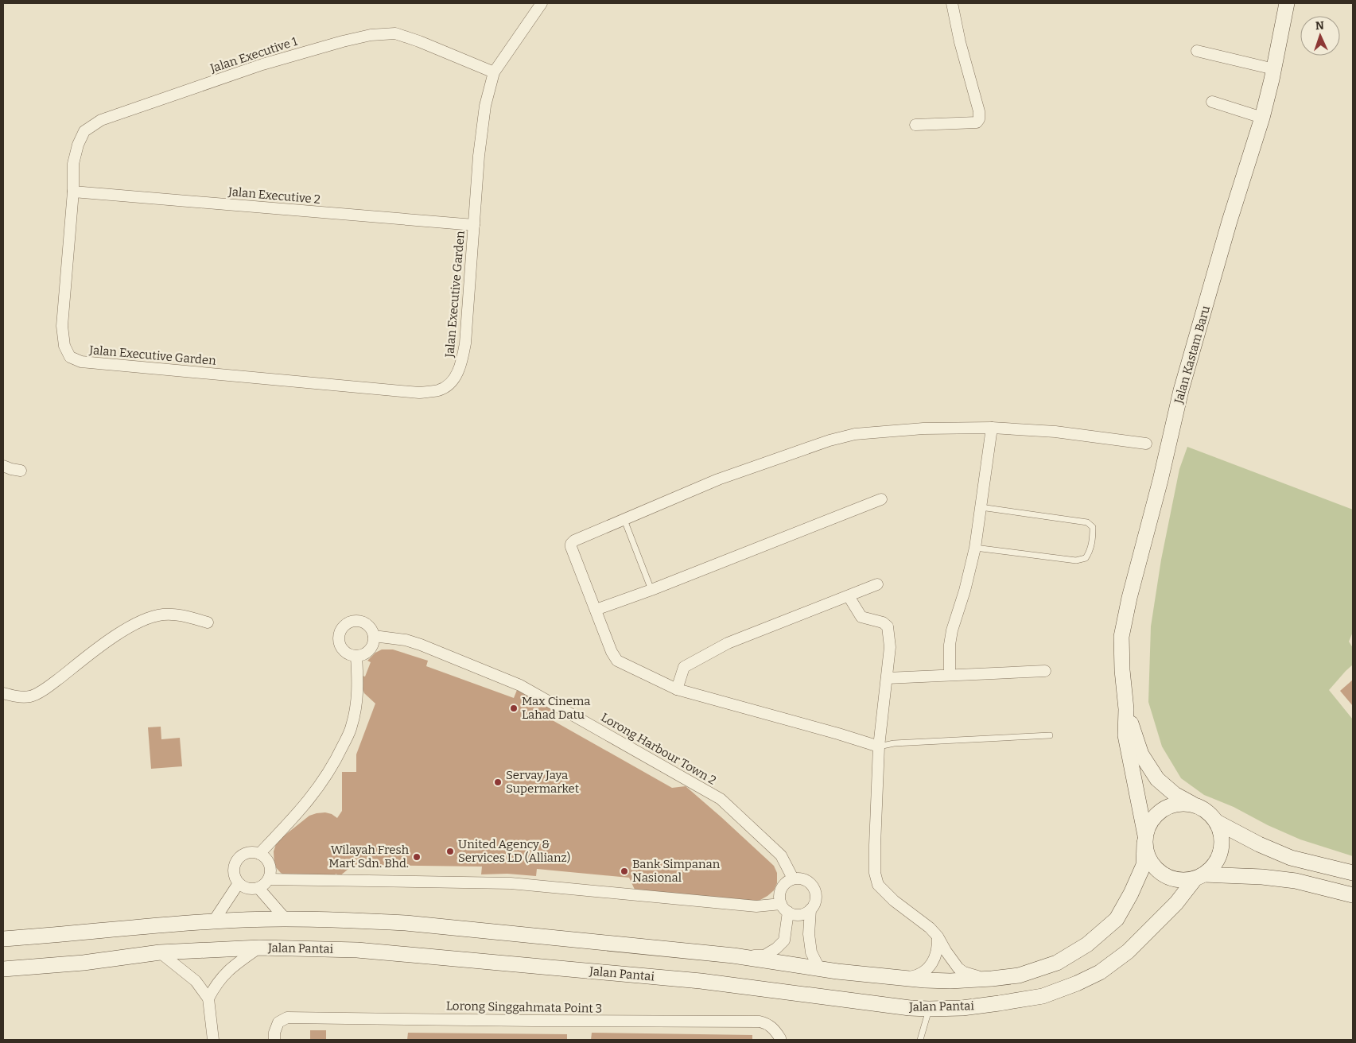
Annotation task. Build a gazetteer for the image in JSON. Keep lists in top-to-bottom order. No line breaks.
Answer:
{"streets":{"street":["Jalan Executive 1","Jalan Executive 2","Jalan Executive Garden","Jalan Kastam Baru","Lorong Harbour Town 2","Jalan Pantai","Lorong Singgahmata Point 3"]},"crossings":[["Jalan Executive 1","Jalan Executive 2"],["Jalan Executive 1","Jalan Executive Garden"],["Jalan Executive 2","Jalan Executive Garden"],["Jalan Kastam Baru","Jalan Pantai"]],"places":["Max Cinema Lahad Datu","Servay Jaya Supermarket","United Agency & Services LD (Allianz)","Wilayah Fresh Mart Sdn. Bhd.","Bank Simpanan Nasional"],"north":"top"}
